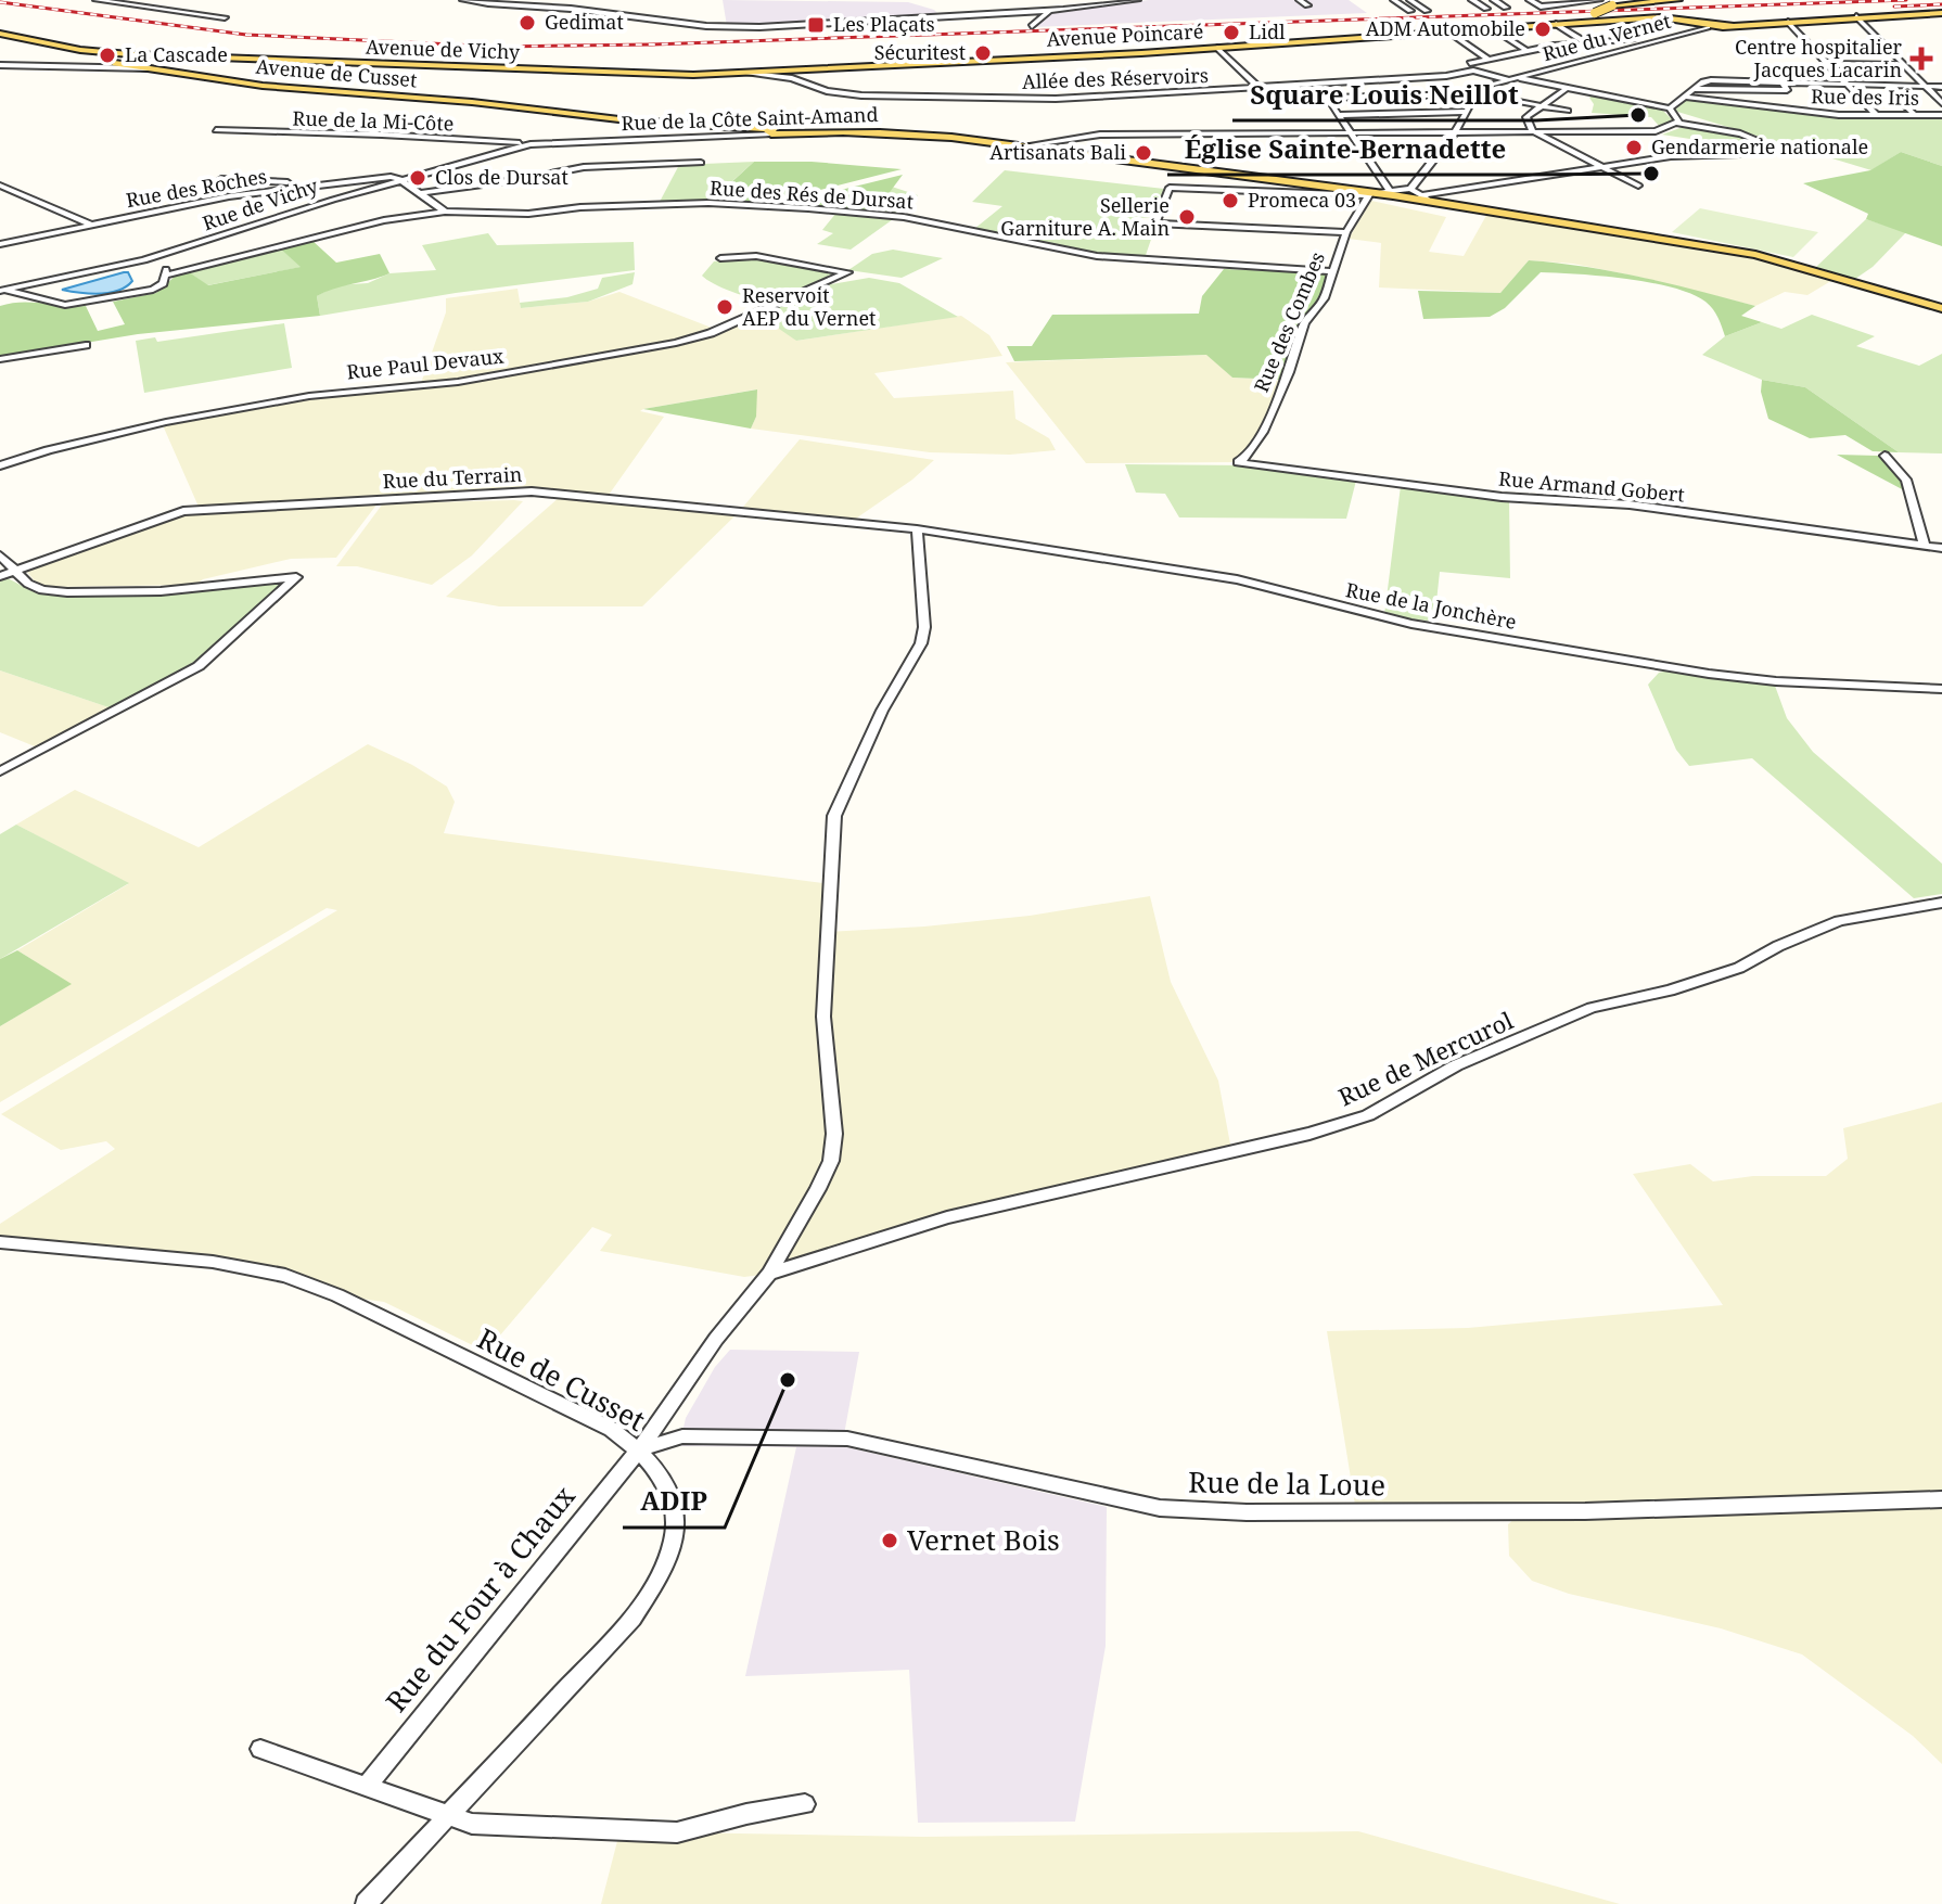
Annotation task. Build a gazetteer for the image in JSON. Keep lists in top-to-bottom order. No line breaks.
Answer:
{"streets":{"main road":["Avenue Poincaré","Avenue de Vichy","Avenue de Cusset","Rue de la Côte Saint-Amand"],"street":["Rue du Vernet","Allée des Réservoirs","Rue des Iris","Rue de la Mi-Côte","Rue des Roches","Rue des Rés de Dursat","Rue de Vichy","Rue des Combes","Rue Paul Devaux","Rue du Terrain","Rue Armand Gobert","Rue de la Jonchère","Rue de Mercurol","Rue de Cusset","Rue de la Loue","Rue du Four à Chaux"]},"crossings":[["Avenue Poincaré","Rue du Vernet"],["Avenue Poincaré","Avenue de Vichy"],["Rue du Vernet","Allée des Réservoirs"],["Avenue de Vichy","Avenue de Cusset"],["Avenue de Vichy","Allée des Réservoirs"],["Avenue de Cusset","Rue de la Côte Saint-Amand"],["Rue de la Côte Saint-Amand","Rue de la Mi-Côte"],["Rue de la Côte Saint-Amand","Rue de Vichy"],["Rue de la Côte Saint-Amand","Rue des Combes"],["Rue de la Mi-Côte","Rue de Vichy"],["Rue des Roches","Rue de Vichy"],["Rue des Rés de Dursat","Rue de Vichy"],["Rue des Rés de Dursat","Rue des Combes"],["Rue des Combes","Rue Armand Gobert"],["Rue du Terrain","Rue de la Jonchère"],["Rue du Terrain","Rue du Four à Chaux"],["Rue de la Jonchère","Rue du Four à Chaux"],["Rue de Mercurol","Rue du Four à Chaux"],["Rue de Cusset","Rue de la Loue"],["Rue de Cusset","Rue du Four à Chaux"],["Rue de la Loue","Rue du Four à Chaux"]],"places":{"other":["Gedimat","ADM Automobile","Lidl","Sécuritest","La Cascade","Square Louis Neillot","Gendarmerie nationale","Artisanats Bali","Église Sainte-Bernadette","Clos de Dursat","Promeca 03","Sellerie Garniture A. Main","Reservoit AEP du Vernet","ADIP","Vernet Bois"],"transit":["Les Plaçats"],"health":["Centre hospitalier Jacques Lacarin"]}}
